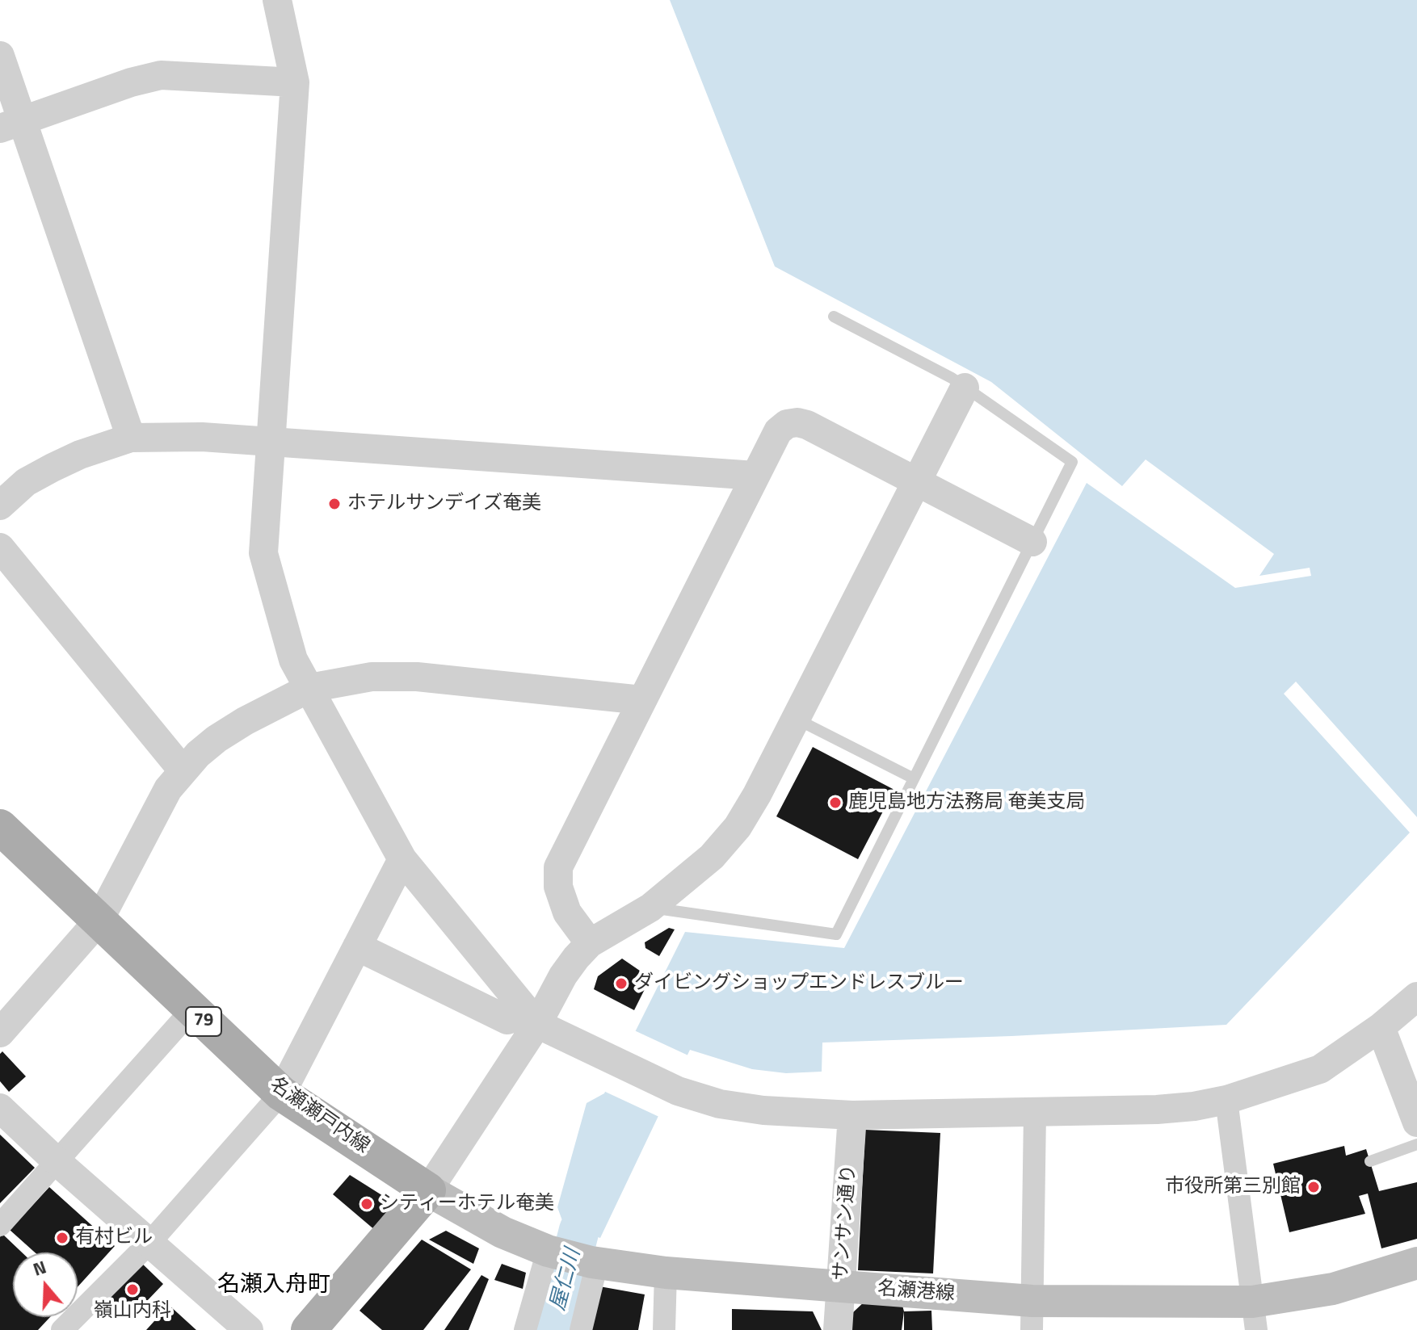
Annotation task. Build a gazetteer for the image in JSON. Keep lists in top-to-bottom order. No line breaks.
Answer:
{"streets":{"main road":["79","名瀬瀬戸内線","名瀬港線"],"street":["サンサン通り"]},"crossings":[["名瀬瀬戸内線","名瀬港線"],["サンサン通り","名瀬港線"]],"districts":["名瀬入舟町"],"water":["屋仁川"],"places":["ホテルサンデイズ奄美","鹿児島地方法務局 奄美支局","ダイビングショップエンドレスブルー","市役所第三別館","シティーホテル奄美","有村ビル","嶺山内科"],"north":"top"}
